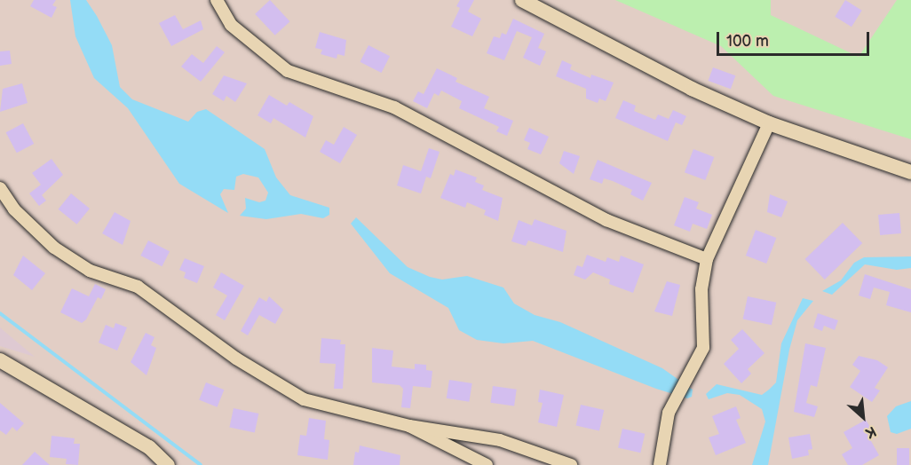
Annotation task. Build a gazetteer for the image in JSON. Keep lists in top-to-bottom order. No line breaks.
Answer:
{"scale_bar":"100 m","north":"bottom right"}
